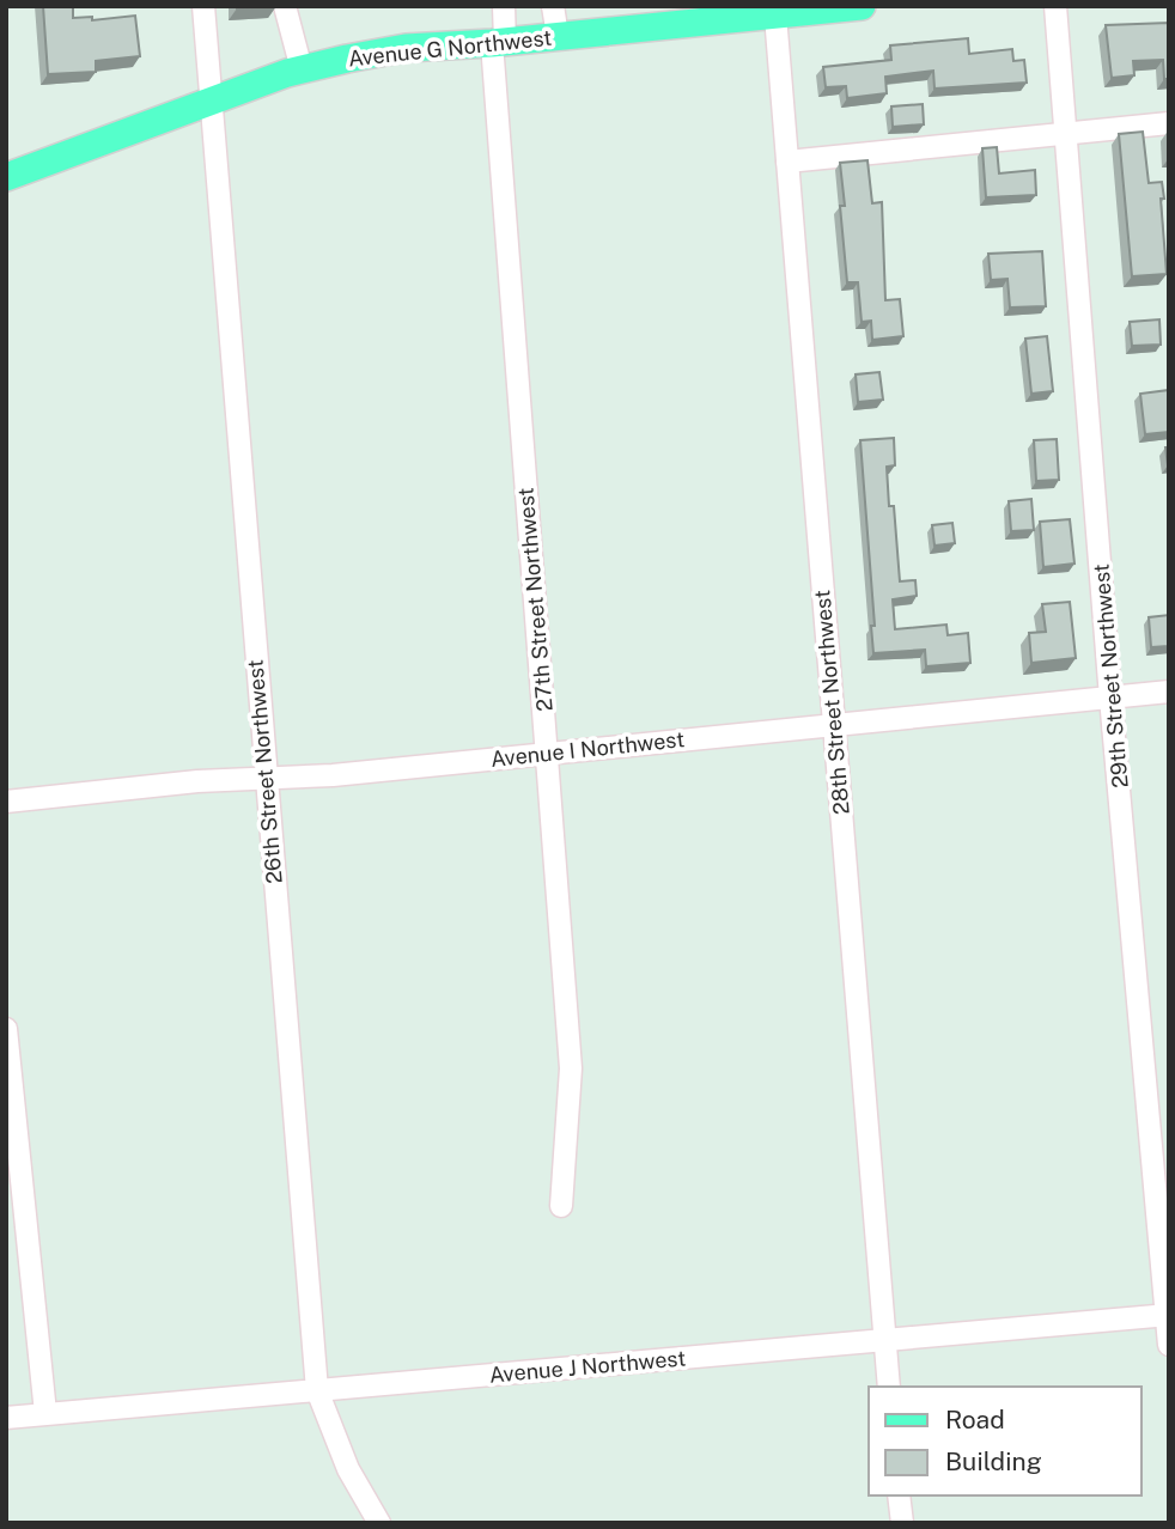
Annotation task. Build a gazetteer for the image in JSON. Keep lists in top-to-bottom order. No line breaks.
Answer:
{"streets":{"main road":["Avenue G Northwest"],"street":["27th Street Northwest","29th Street Northwest","28th Street Northwest","Avenue I Northwest","26th Street Northwest","Avenue J Northwest"]},"crossings":[["Avenue G Northwest","27th Street Northwest"],["Avenue G Northwest","28th Street Northwest"],["Avenue G Northwest","26th Street Northwest"],["27th Street Northwest","Avenue I Northwest"],["29th Street Northwest","Avenue I Northwest"],["29th Street Northwest","Avenue J Northwest"],["28th Street Northwest","Avenue I Northwest"],["28th Street Northwest","Avenue J Northwest"],["Avenue I Northwest","26th Street Northwest"],["26th Street Northwest","Avenue J Northwest"]],"legend":["Road","Building"]}
